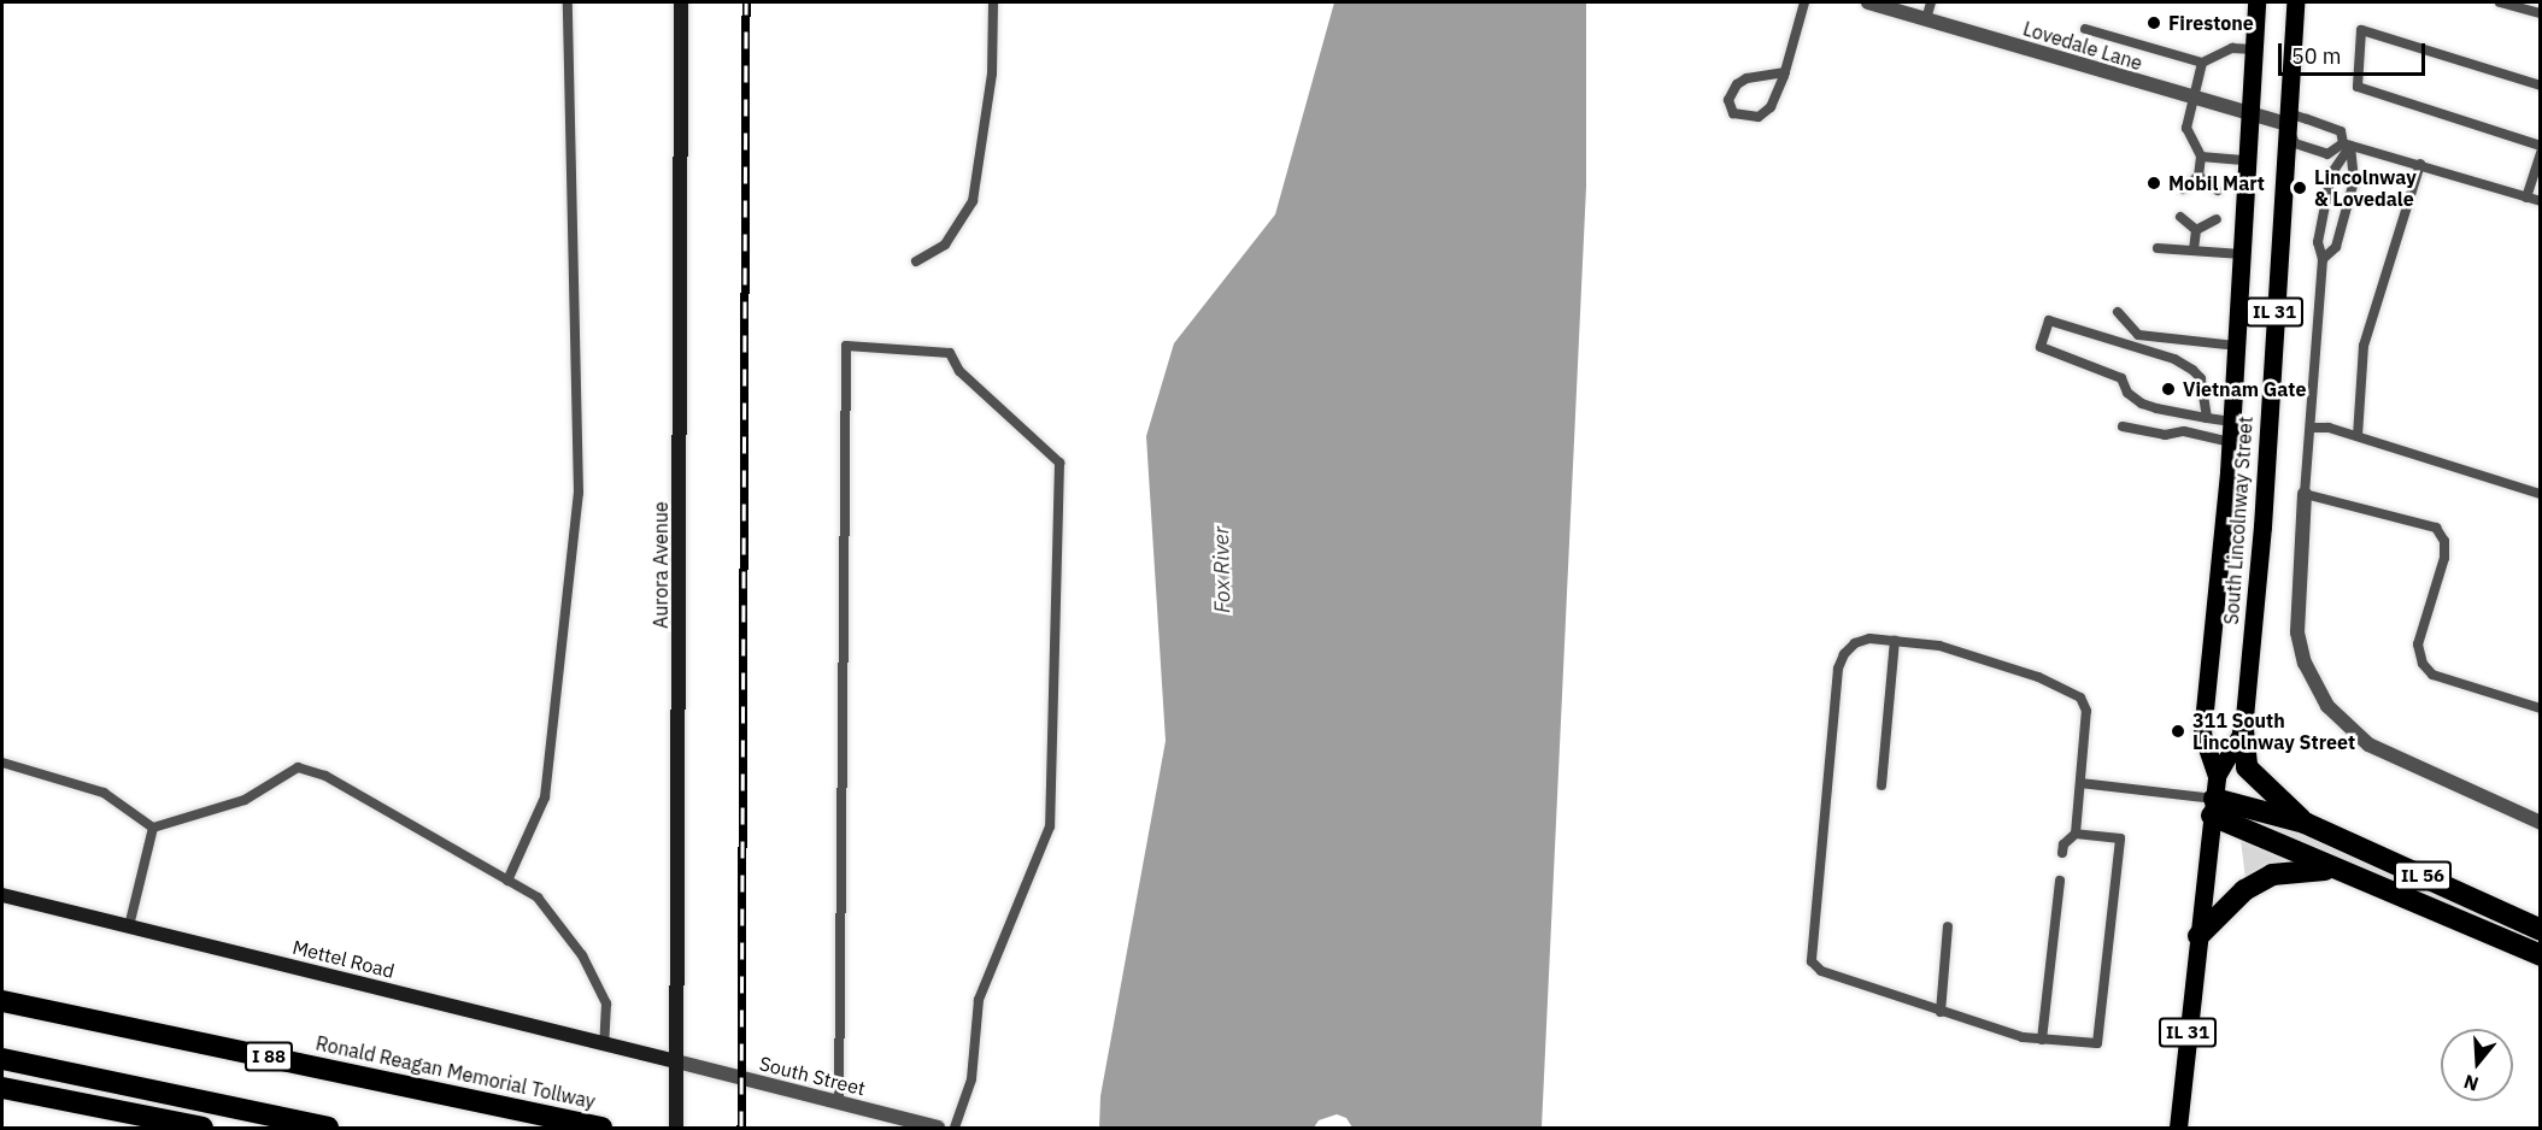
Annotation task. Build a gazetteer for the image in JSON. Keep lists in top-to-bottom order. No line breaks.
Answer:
{"streets":{"highway":["IL 56","I 88","Ronald Reagan Memorial Tollway"],"main road":["IL 31","South Lincolnway Street","Aurora Avenue","Mettel Road"],"street":["Lovedale Lane","South Street"]},"crossings":[["Lovedale Lane","South Lincolnway Street"],["South Lincolnway Street","IL 56"],["Aurora Avenue","Mettel Road"],["Aurora Avenue","South Street"],["Mettel Road","South Street"]],"water":["Fox River"],"places":["Firestone","Mobil Mart","Lincolnway & Lovedale","Vietnam Gate","311 South Lincolnway Street"],"scale_bar":"50 m","north":"bottom"}
